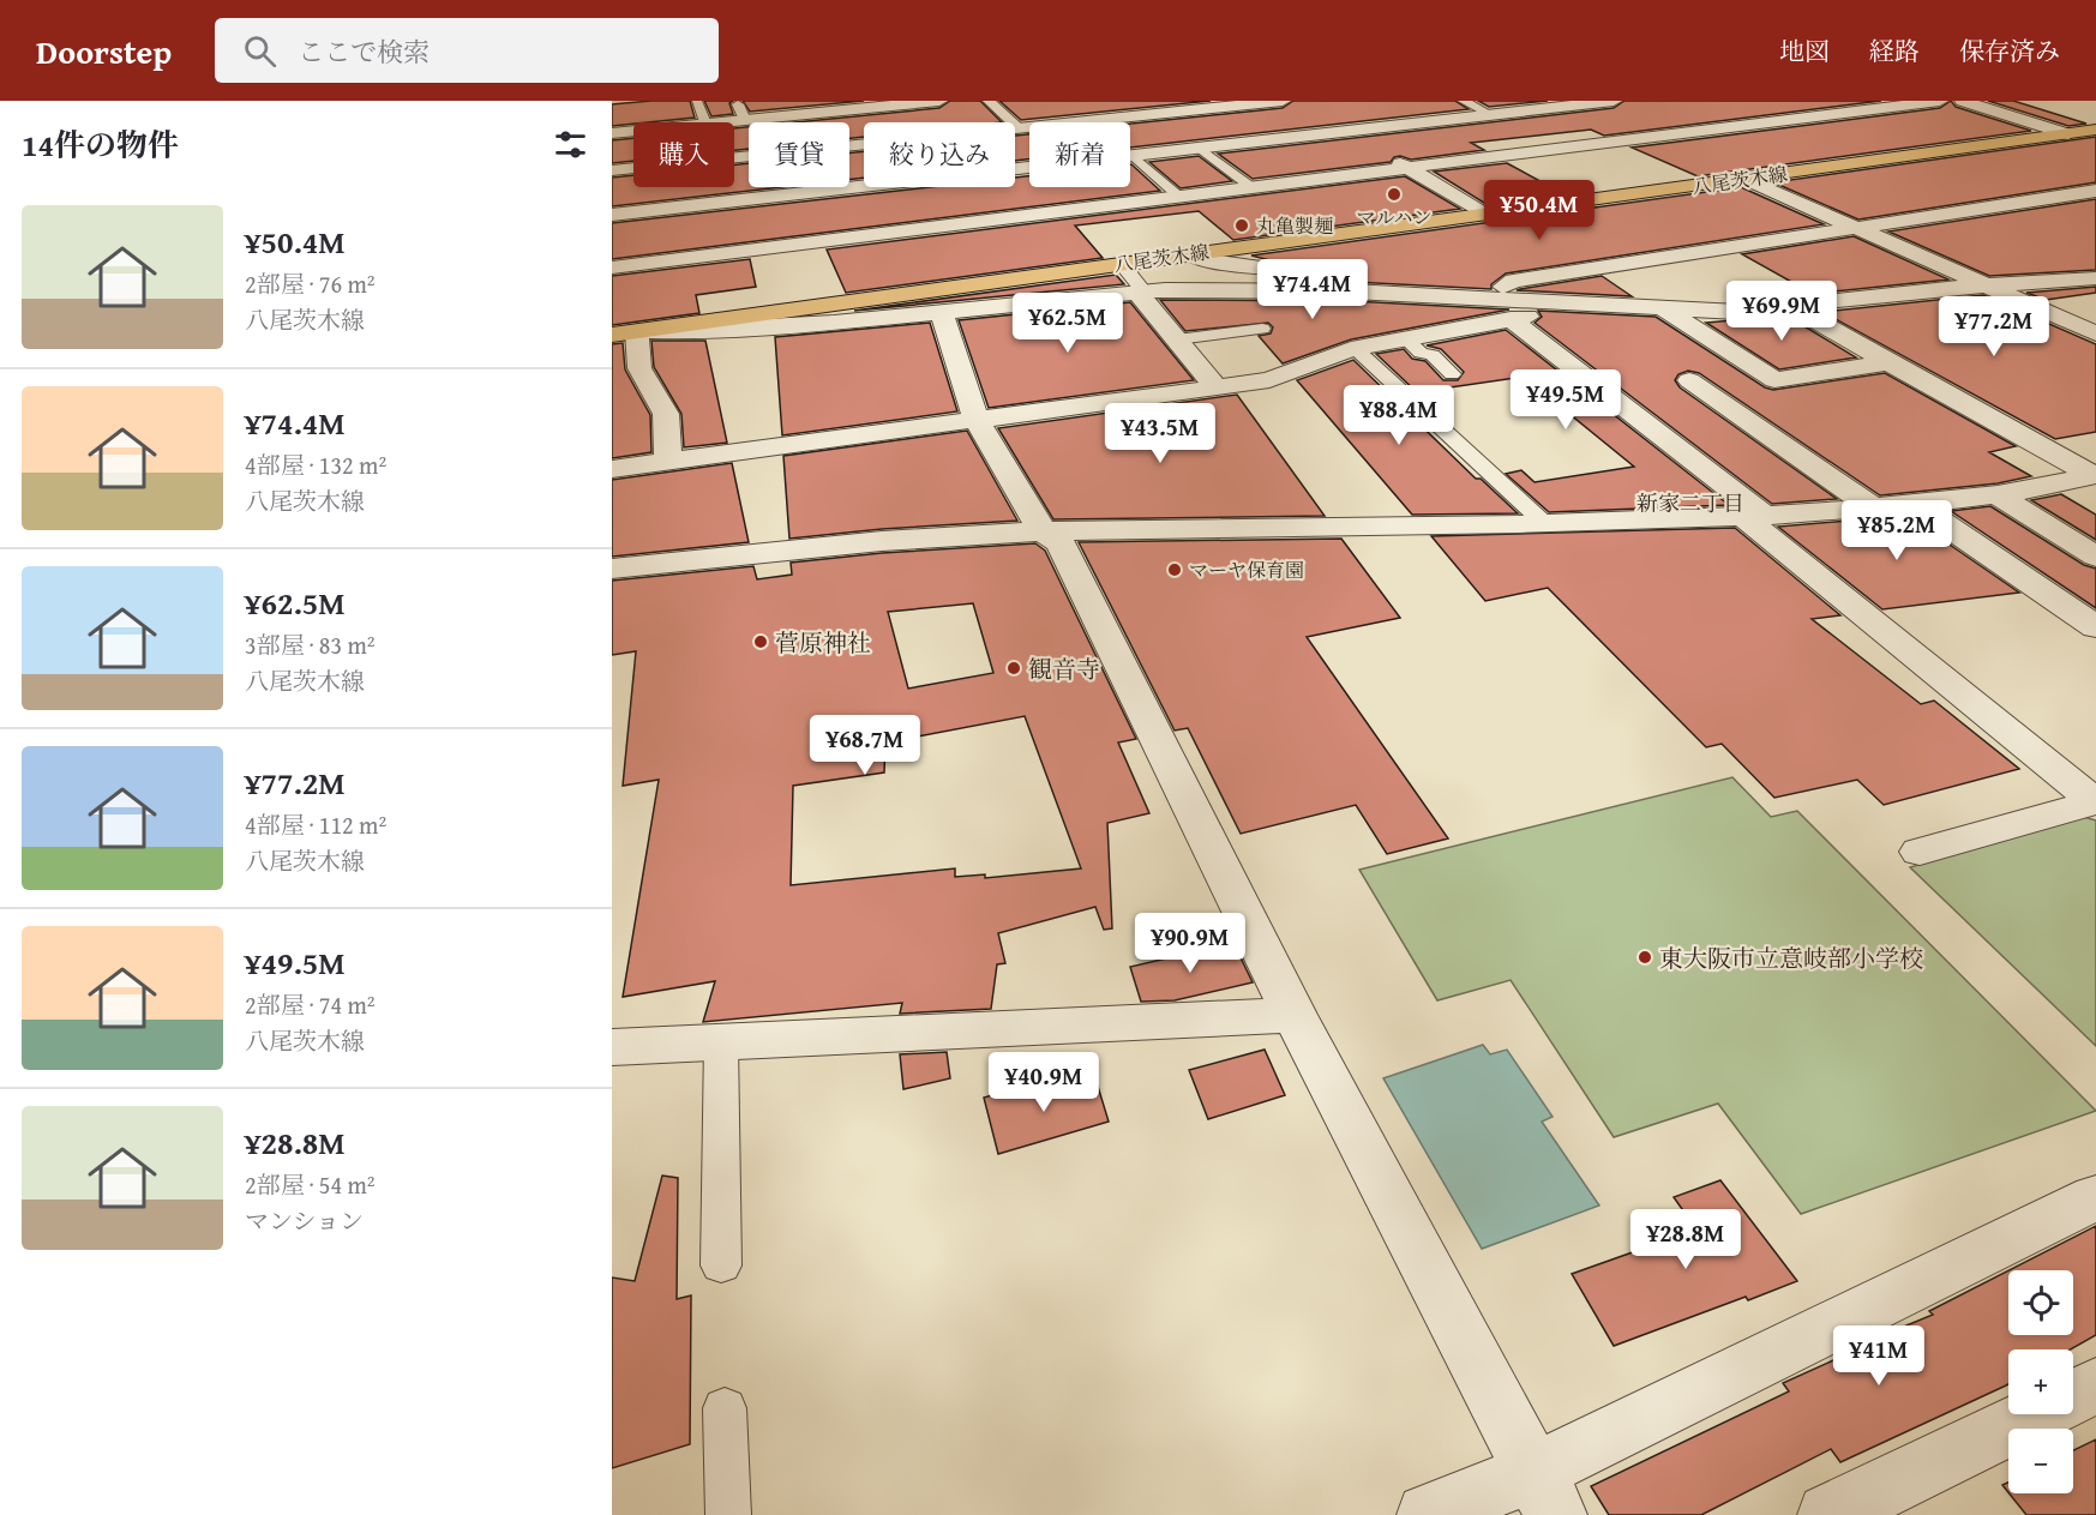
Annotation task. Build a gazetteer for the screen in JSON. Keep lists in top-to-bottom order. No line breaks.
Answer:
{"streets":{"main road":["八尾茨木線"]},"districts":["新家二丁目"],"places":["マルハン","丸亀製麺","マーヤ保育園","菅原神社","観音寺","東大阪市立意岐部小学校"],"page":{"header":"Doorstep","search":"ここで検索","nav":["地図","経路","保存済み"],"heading":"14件の物件","chip":["購入","賃貸","絞り込み","新着"],"price":["¥50.4M","¥74.4M","¥69.9M","¥62.5M","¥77.2M","¥49.5M","¥88.4M","¥43.5M","¥85.2M","¥68.7M","¥90.9M","¥40.9M","¥28.8M","¥41M"],"list":[{"name":"¥50.4M","note":"2部屋 · 76 m² · 八尾茨木線"},{"name":"¥74.4M","note":"4部屋 · 132 m² · 八尾茨木線"},{"name":"¥62.5M","note":"3部屋 · 83 m² · 八尾茨木線"},{"name":"¥77.2M","note":"4部屋 · 112 m² · 八尾茨木線"},{"name":"¥49.5M","note":"2部屋 · 74 m² · 八尾茨木線"},{"name":"¥28.8M","note":"2部屋 · 54 m² · マンション"}],"map_buttons":["+","−"]}}
